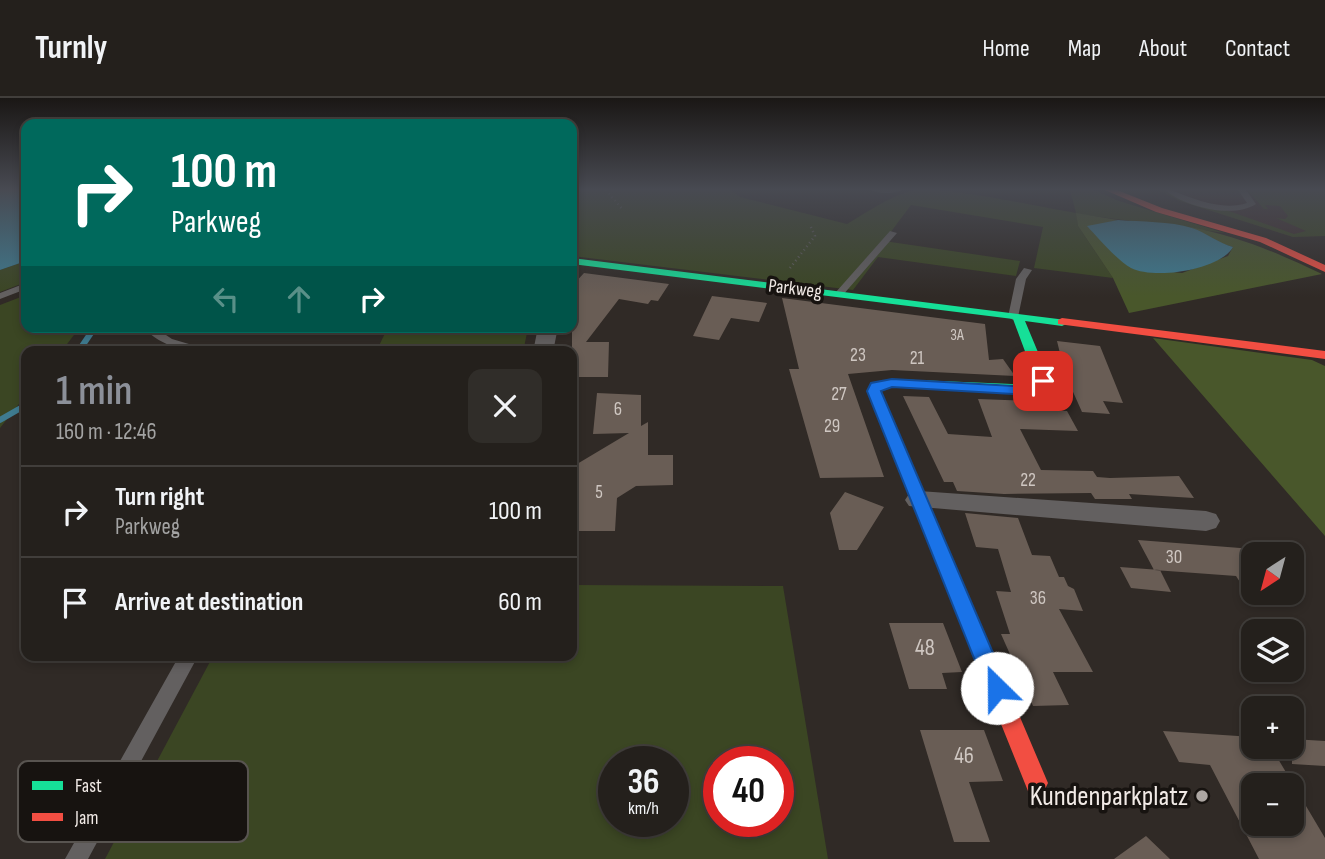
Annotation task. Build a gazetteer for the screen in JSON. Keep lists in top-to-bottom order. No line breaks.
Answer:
{"streets":{"street":["Parkweg"]},"places":["Kundenparkplatz"],"house_numbers":["3A","23","21","27","6","29","22","5","30","36","48","46"],"legend":["Fast","Jam"],"north":"bottom left","page":{"header":"Turnly","nav":["Home","Map","About","Contact"],"turn":["100 m","Parkweg"],"heading":["1 min","160 m · 12:46"],"list":[{"name":"Turn right","note":"Parkweg","value":"100 m"},{"name":"Arrive at destination","value":"60 m"}],"map_buttons":["+","−"],"speed":"36 km/h","limit":"40"}}
